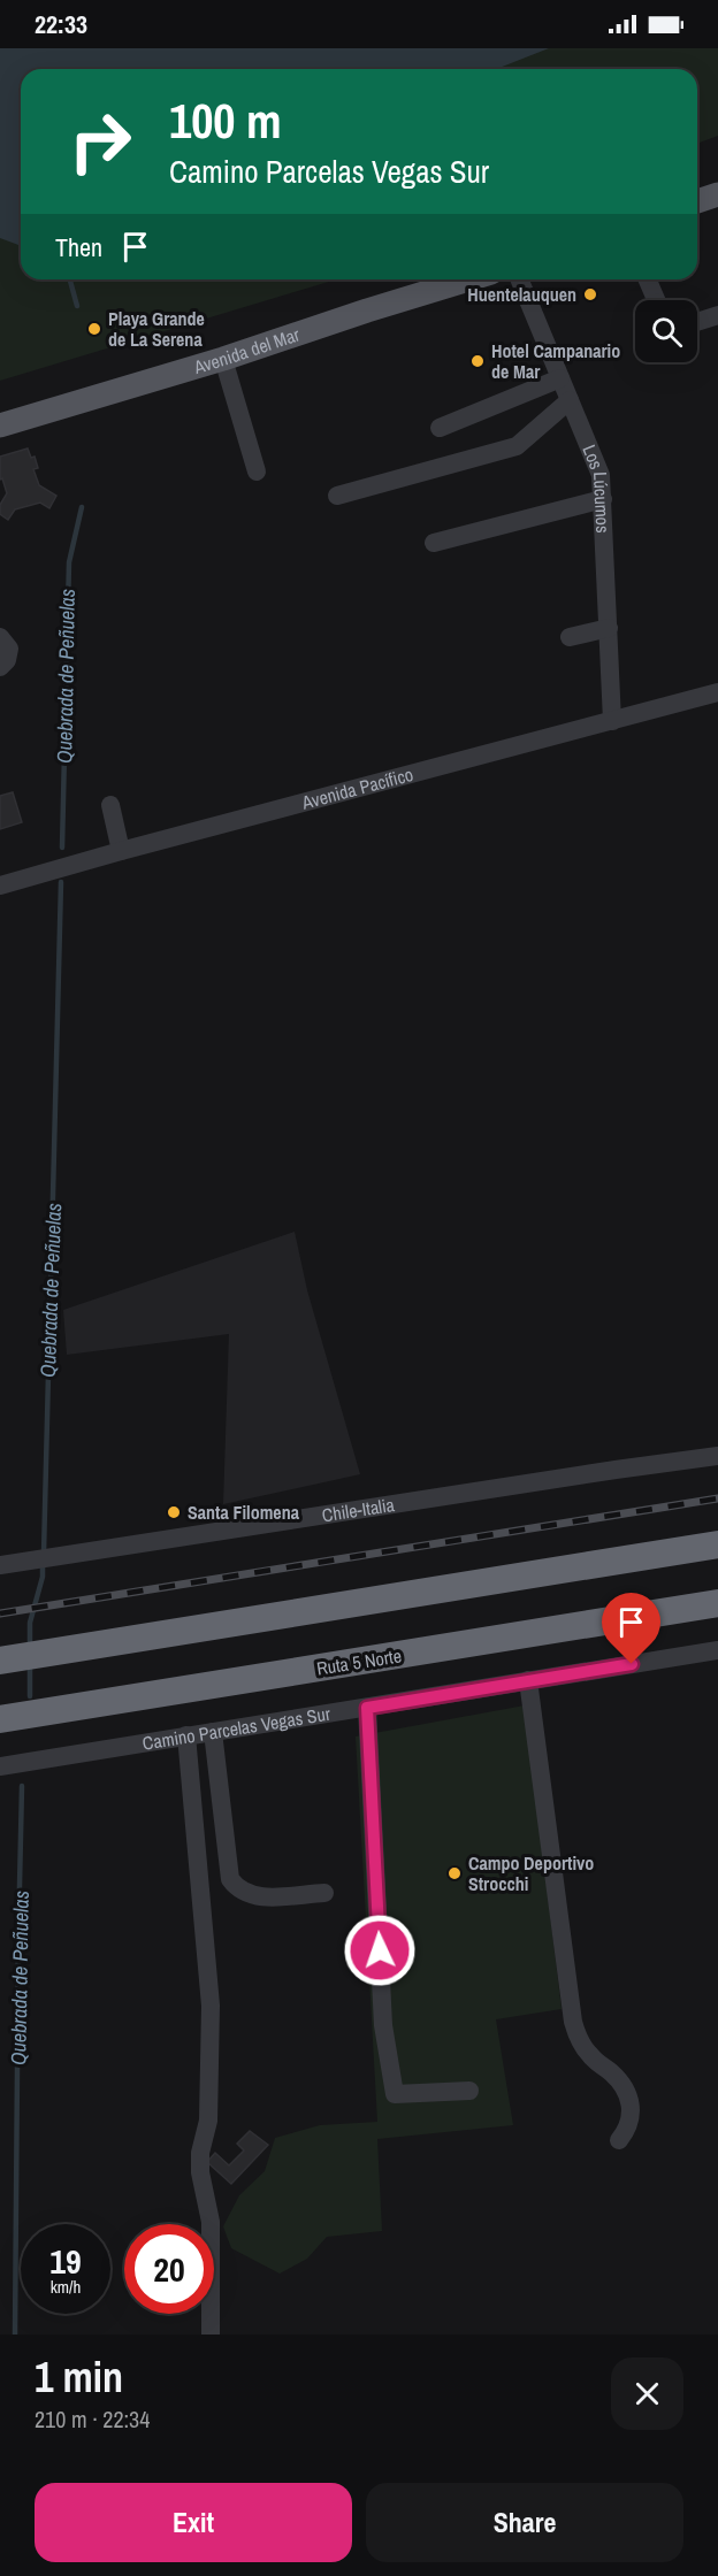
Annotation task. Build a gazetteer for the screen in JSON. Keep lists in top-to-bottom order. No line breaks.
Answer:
{"streets":{"highway":["Ruta 5 Norte"],"main road":["Avenida del Mar"],"street":["Los Lúcumos","Avenida Pacífico","Chile-Italia","Camino Parcelas Vegas Sur"]},"crossings":[["Los Lúcumos","Avenida Pacífico"]],"water":["Quebrada de Peñuelas"],"places":["Huentelauquen","Playa Grande de La Serena","Hotel Campanario de Mar","Santa Filomena","Campo Deportivo Strocchi"],"page":{"status":"22:33","turn":["100 m","Camino Parcelas Vegas Sur"],"then":"Then","speed":"19 km/h","limit":"20","heading":["1 min","210 m · 22:34"],"buttons":["Exit","Share"]}}
